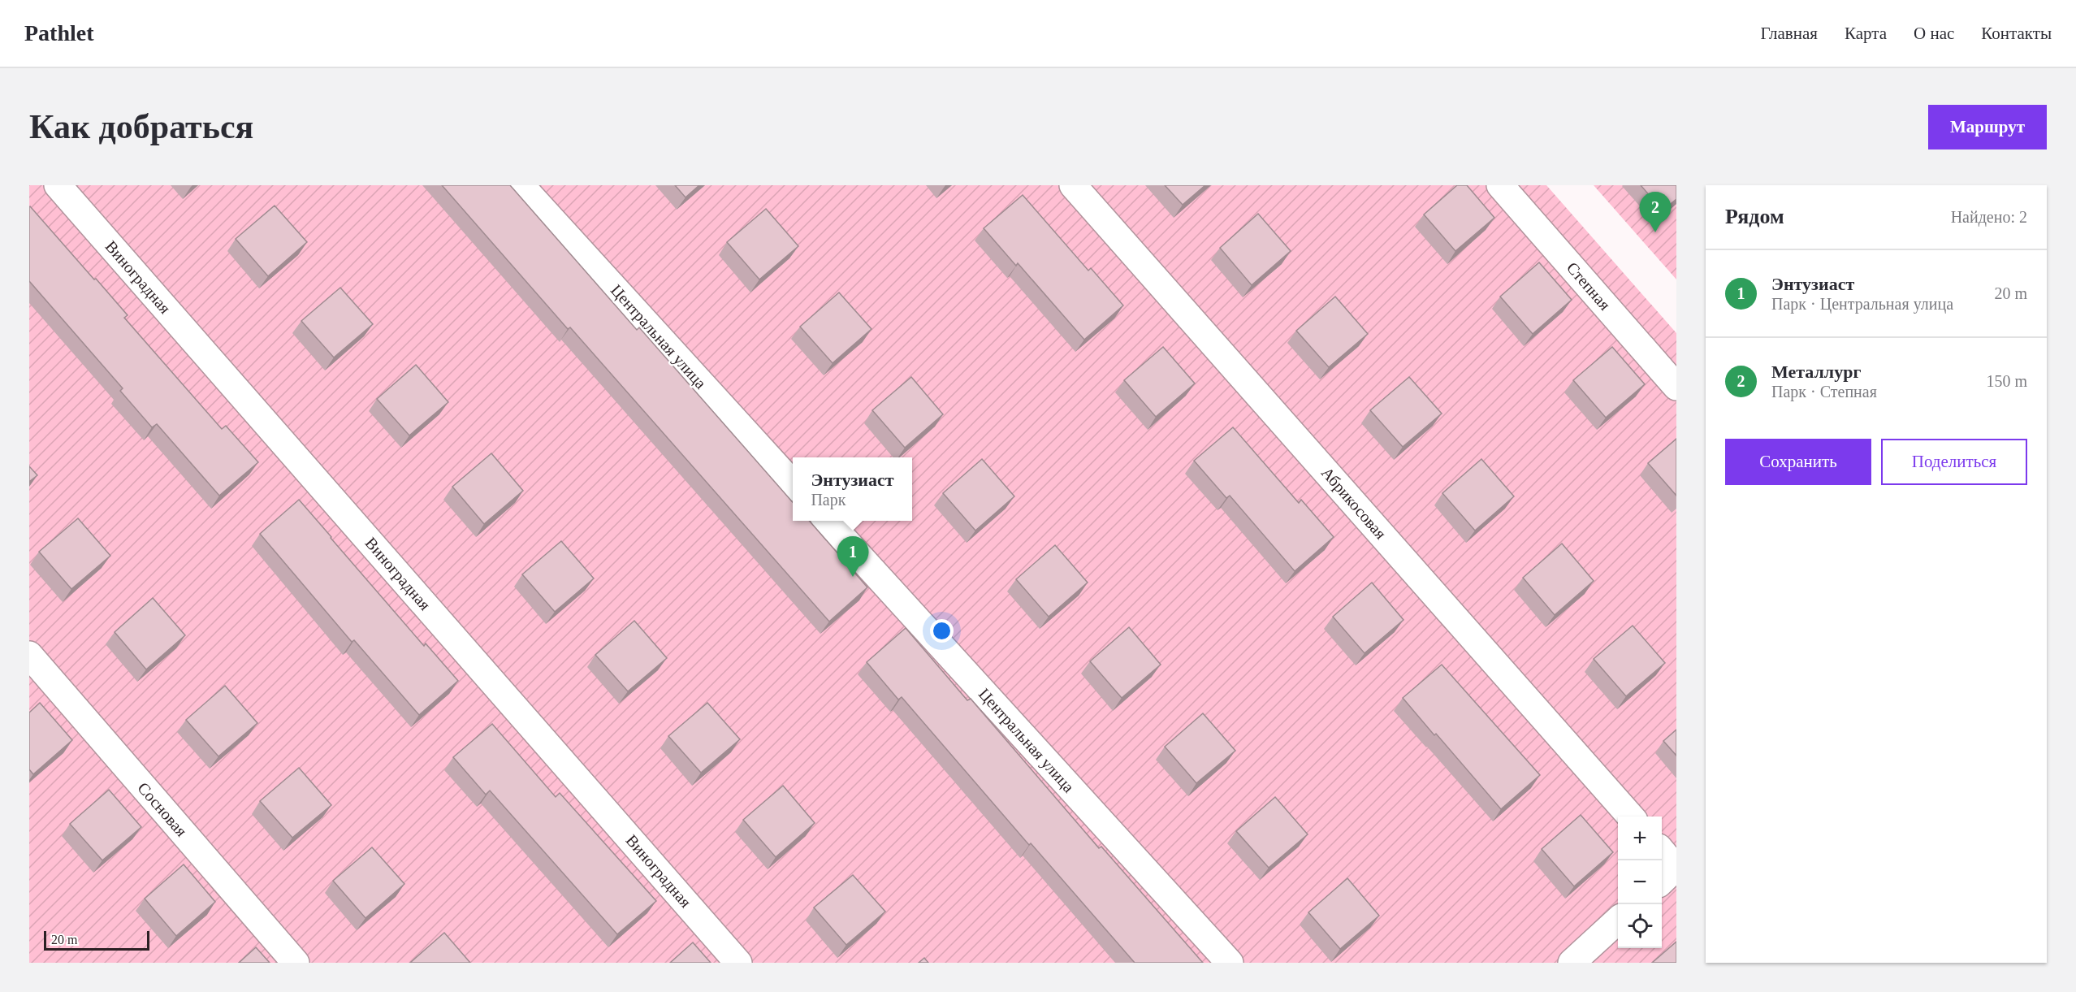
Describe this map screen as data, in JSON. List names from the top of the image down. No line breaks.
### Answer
{"streets":{"street":["Виноградная","Степная","Центральная улица","Абрикосовая","Сосновая"]},"scale_bar":"20 m","page":{"header":"Pathlet","nav":["Главная","Карта","О нас","Контакты"],"buttons":["Маршрут",["Сохранить","Поделиться"]],"title":"Как добраться","heading":["Рядом","Найдено: 2"],"pins":["2","1"],"list":[{"mark":"1","name":"Энтузиаст","note":"Парк · Центральная улица","value":"20 m"},{"mark":"2","name":"Металлург","note":"Парк · Степная","value":"150 m"}],"popup":["Энтузиаст","Парк"],"map_buttons":["+","−"],"scale":"20 m"}}
